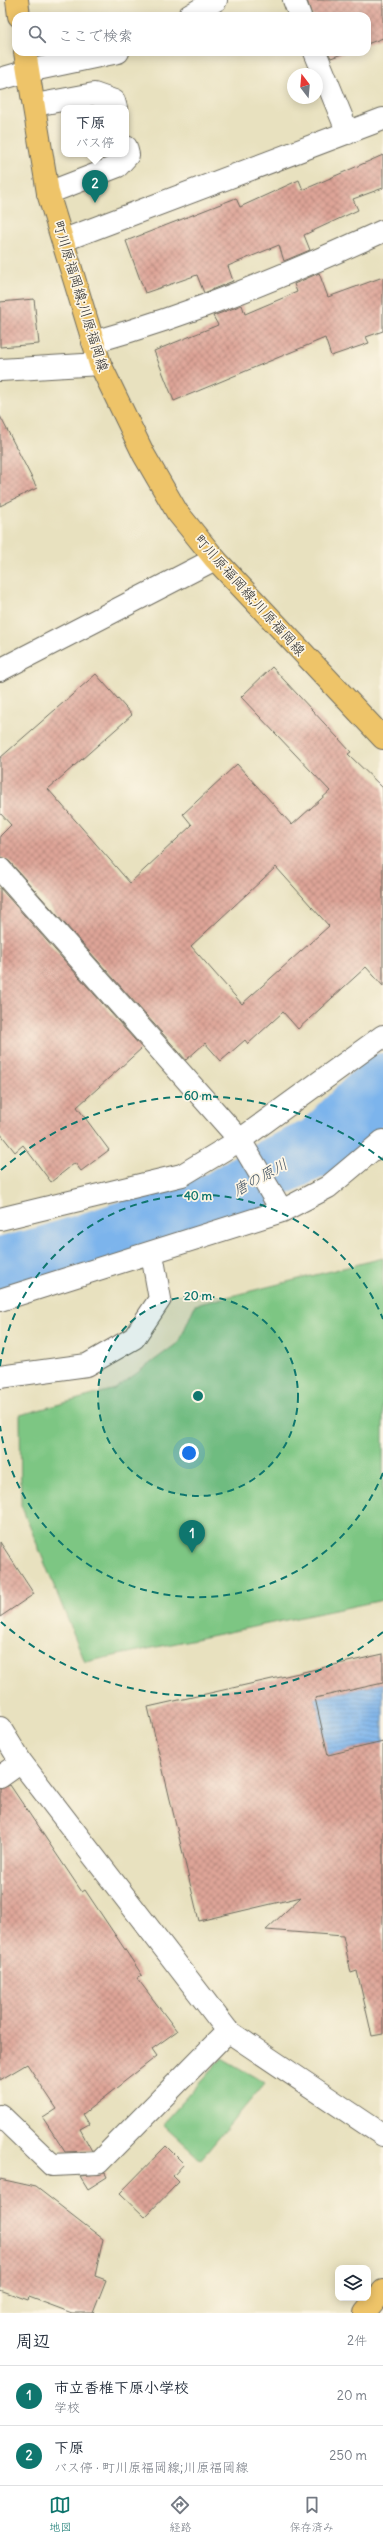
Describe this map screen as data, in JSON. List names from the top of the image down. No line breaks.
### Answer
{"streets":{"main road":["町川原福岡線;川原福岡線"]},"water":["唐の原川"],"north":"top","page":{"search":"ここで検索","popup":["下原","バス停"],"pins":["2","1"],"heading":["周辺","2件"],"list":[{"mark":"1","name":"市立香椎下原小学校","note":"学校","value":"20 m"},{"mark":"2","name":"下原","note":"バス停 · 町川原福岡線;川原福岡線","value":"250 m"}],"nav":["地図","経路","保存済み"]},"rings":["60 m","40 m","20 m"]}
